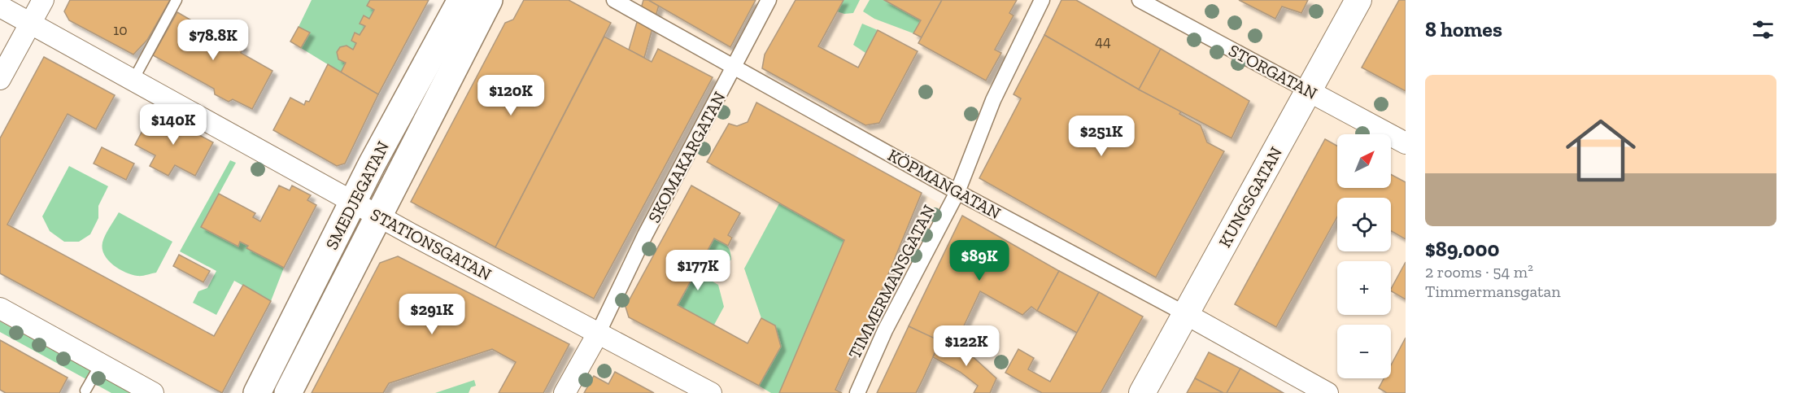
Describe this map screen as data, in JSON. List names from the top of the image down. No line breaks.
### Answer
{"streets":{"main road":["SMEDJEGATAN"],"street":["STORGATAN","SKOMAKARGATAN","KÖPMANGATAN","KUNGSGATAN","STATIONSGATAN","TIMMERMANSGATAN"]},"crossings":[["STORGATAN","KUNGSGATAN"],["SKOMAKARGATAN","KÖPMANGATAN"],["SKOMAKARGATAN","STATIONSGATAN"],["KÖPMANGATAN","KUNGSGATAN"],["KÖPMANGATAN","TIMMERMANSGATAN"],["SMEDJEGATAN","STATIONSGATAN"]],"house_numbers":["10","44"],"north":"top right","page":{"heading":"8 homes","price":["$78.8K","$120K","$140K","$251K","$89K","$177K","$291K","$122K"],"list":[{"name":"$89,000","note":"2 rooms · 54 m² · Timmermansgatan"}],"map_buttons":["+","−"]}}
